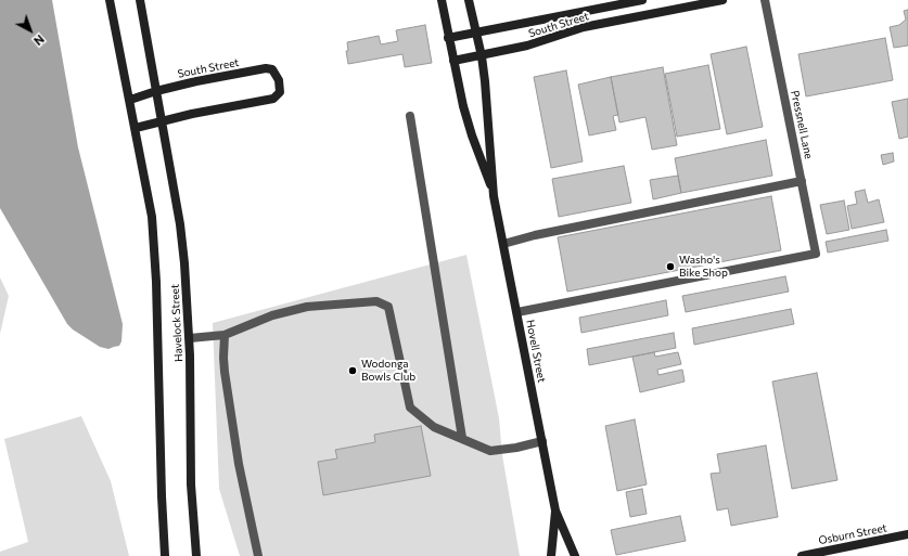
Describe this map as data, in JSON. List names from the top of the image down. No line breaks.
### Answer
{"streets":{"street":["South Street","Havelock Street","Hovell Street","Osburn Street"],"lane":["Pressnell Lane"]},"crossings":[["South Street","Havelock Street"],["South Street","Hovell Street"],["Pressnell Lane","Hovell Street"]],"places":["Washo's Bike Shop","Wodonga Bowls Club"],"north":"bottom right"}
